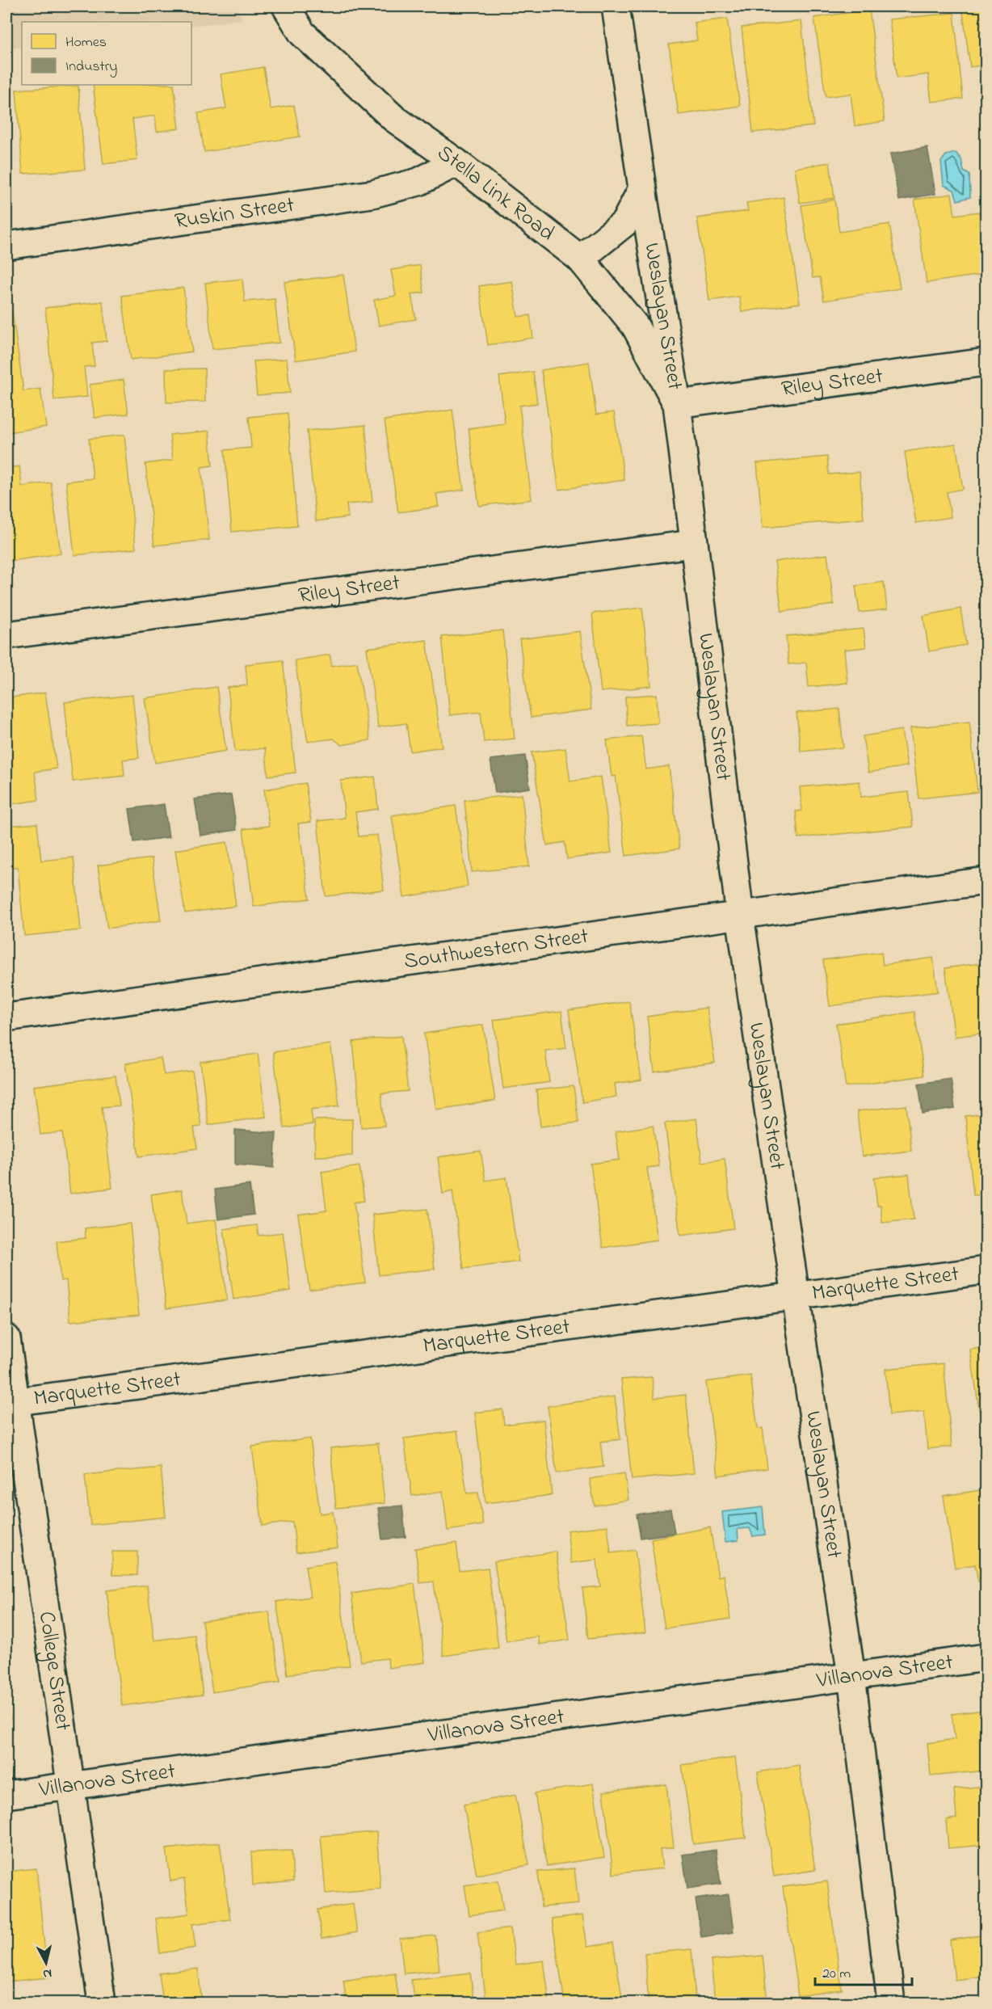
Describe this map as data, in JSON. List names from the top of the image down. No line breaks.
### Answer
{"streets":{"street":["Stella Link Road","Ruskin Street","Weslayan Street","Riley Street","Southwestern Street","Marquette Street","College Street","Villanova Street"]},"crossings":[["Stella Link Road","Ruskin Street"],["Stella Link Road","Weslayan Street"],["Stella Link Road","Riley Street"],["Weslayan Street","Riley Street"],["Weslayan Street","Southwestern Street"],["Weslayan Street","Marquette Street"],["Weslayan Street","Villanova Street"],["Marquette Street","College Street"],["College Street","Villanova Street"]],"legend":["Homes","Industry"],"scale_bar":"20 m","north":"bottom"}
